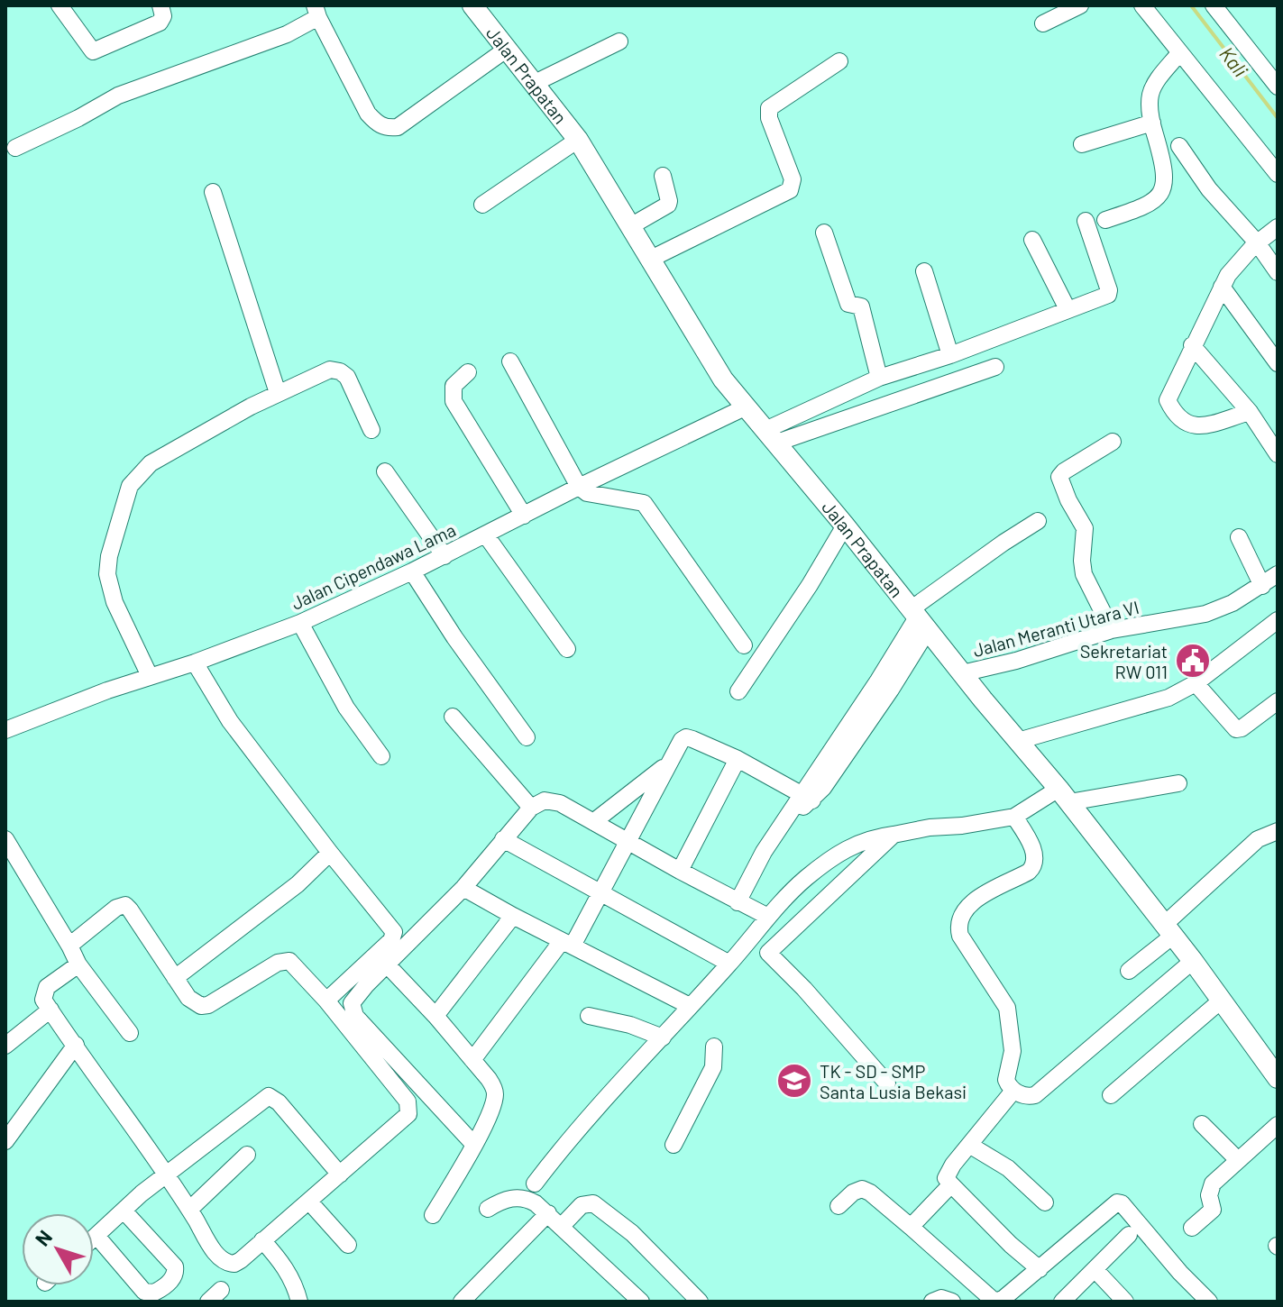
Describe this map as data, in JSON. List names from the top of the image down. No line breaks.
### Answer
{"streets":{"main road":["Jalan Prapatan"],"street":["Jalan Cipendawa Lama","Jalan Meranti Utara VI"]},"crossings":[["Jalan Prapatan","Jalan Cipendawa Lama"],["Jalan Prapatan","Jalan Meranti Utara VI"]],"water":["Kali"],"places":{"public building":["Sekretariat RW 011"],"school or university":["TK - SD - SMP Santa Lusia Bekasi"]},"north":"top left"}
